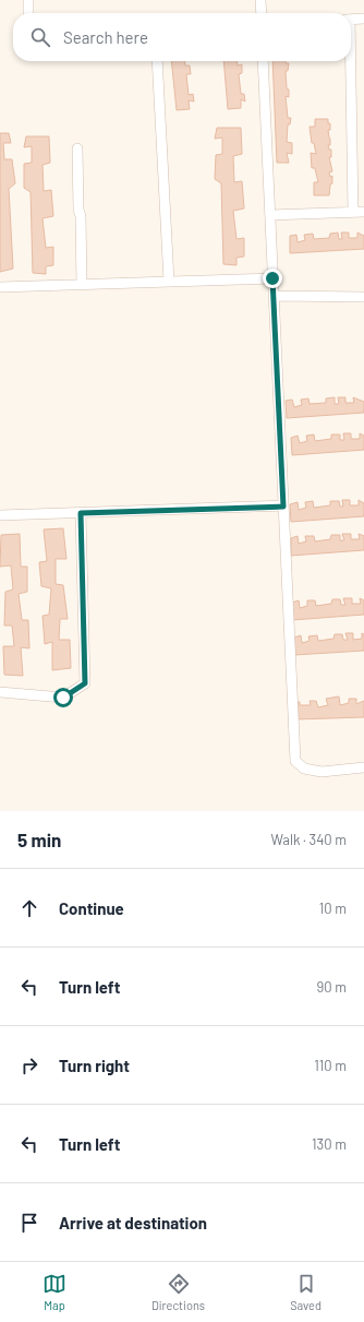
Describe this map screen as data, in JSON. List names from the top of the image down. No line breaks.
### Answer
{"page":{"search":"Search here","heading":["5 min","Walk · 340 m"],"list":[["Continue","10 m"],["Turn left","90 m"],["Turn right","110 m"],["Turn left","130 m"],"Arrive at destination"],"nav":["Map","Directions","Saved"]}}
